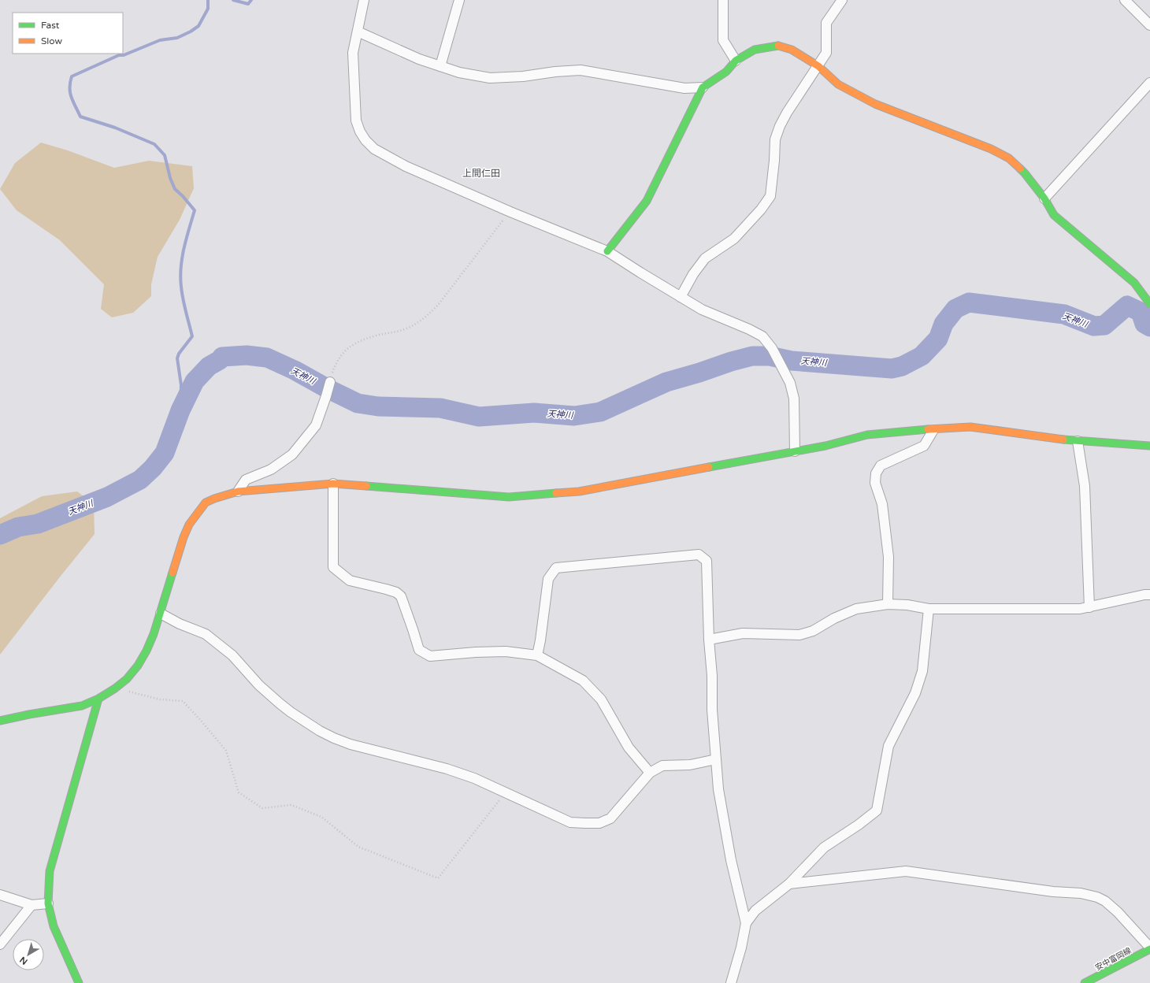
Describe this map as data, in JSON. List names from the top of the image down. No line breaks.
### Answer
{"streets":{"street":["安中富岡線"]},"districts":["上間仁田"],"water":["天神川"],"legend":["Fast","Slow"],"north":"bottom left"}
